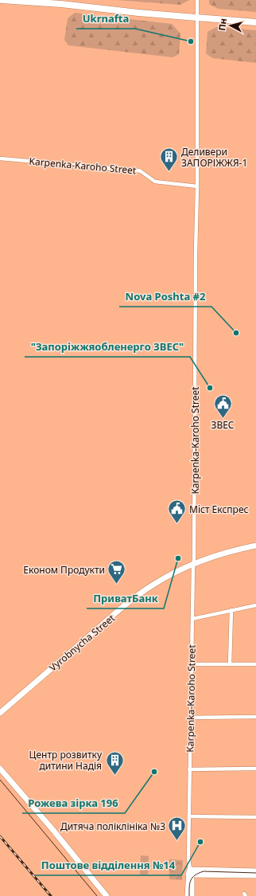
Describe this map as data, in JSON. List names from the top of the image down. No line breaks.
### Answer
{"streets":{"street":["Karpenka-Karoho Street","Vyrobnycha Street"]},"crossings":[["Karpenka-Karoho Street","Vyrobnycha Street"]],"places":{"other":["Ukrnafta","Nova Poshta #2","\"Запоріжжяобленерго ЗВЕС\"","ПриватБанк","Рожева зірка 196","Поштове відділення №14"],"building":["Деливери ЗАПОРІЖЖЯ-1","Центр розвитку дитини Надія"],"public building":["ЗВЕС","Мiст Експрес"],"supermarket":["Економ Продукти"],"hospital":["Дитяча поліклініка №3"]},"north":"left"}
